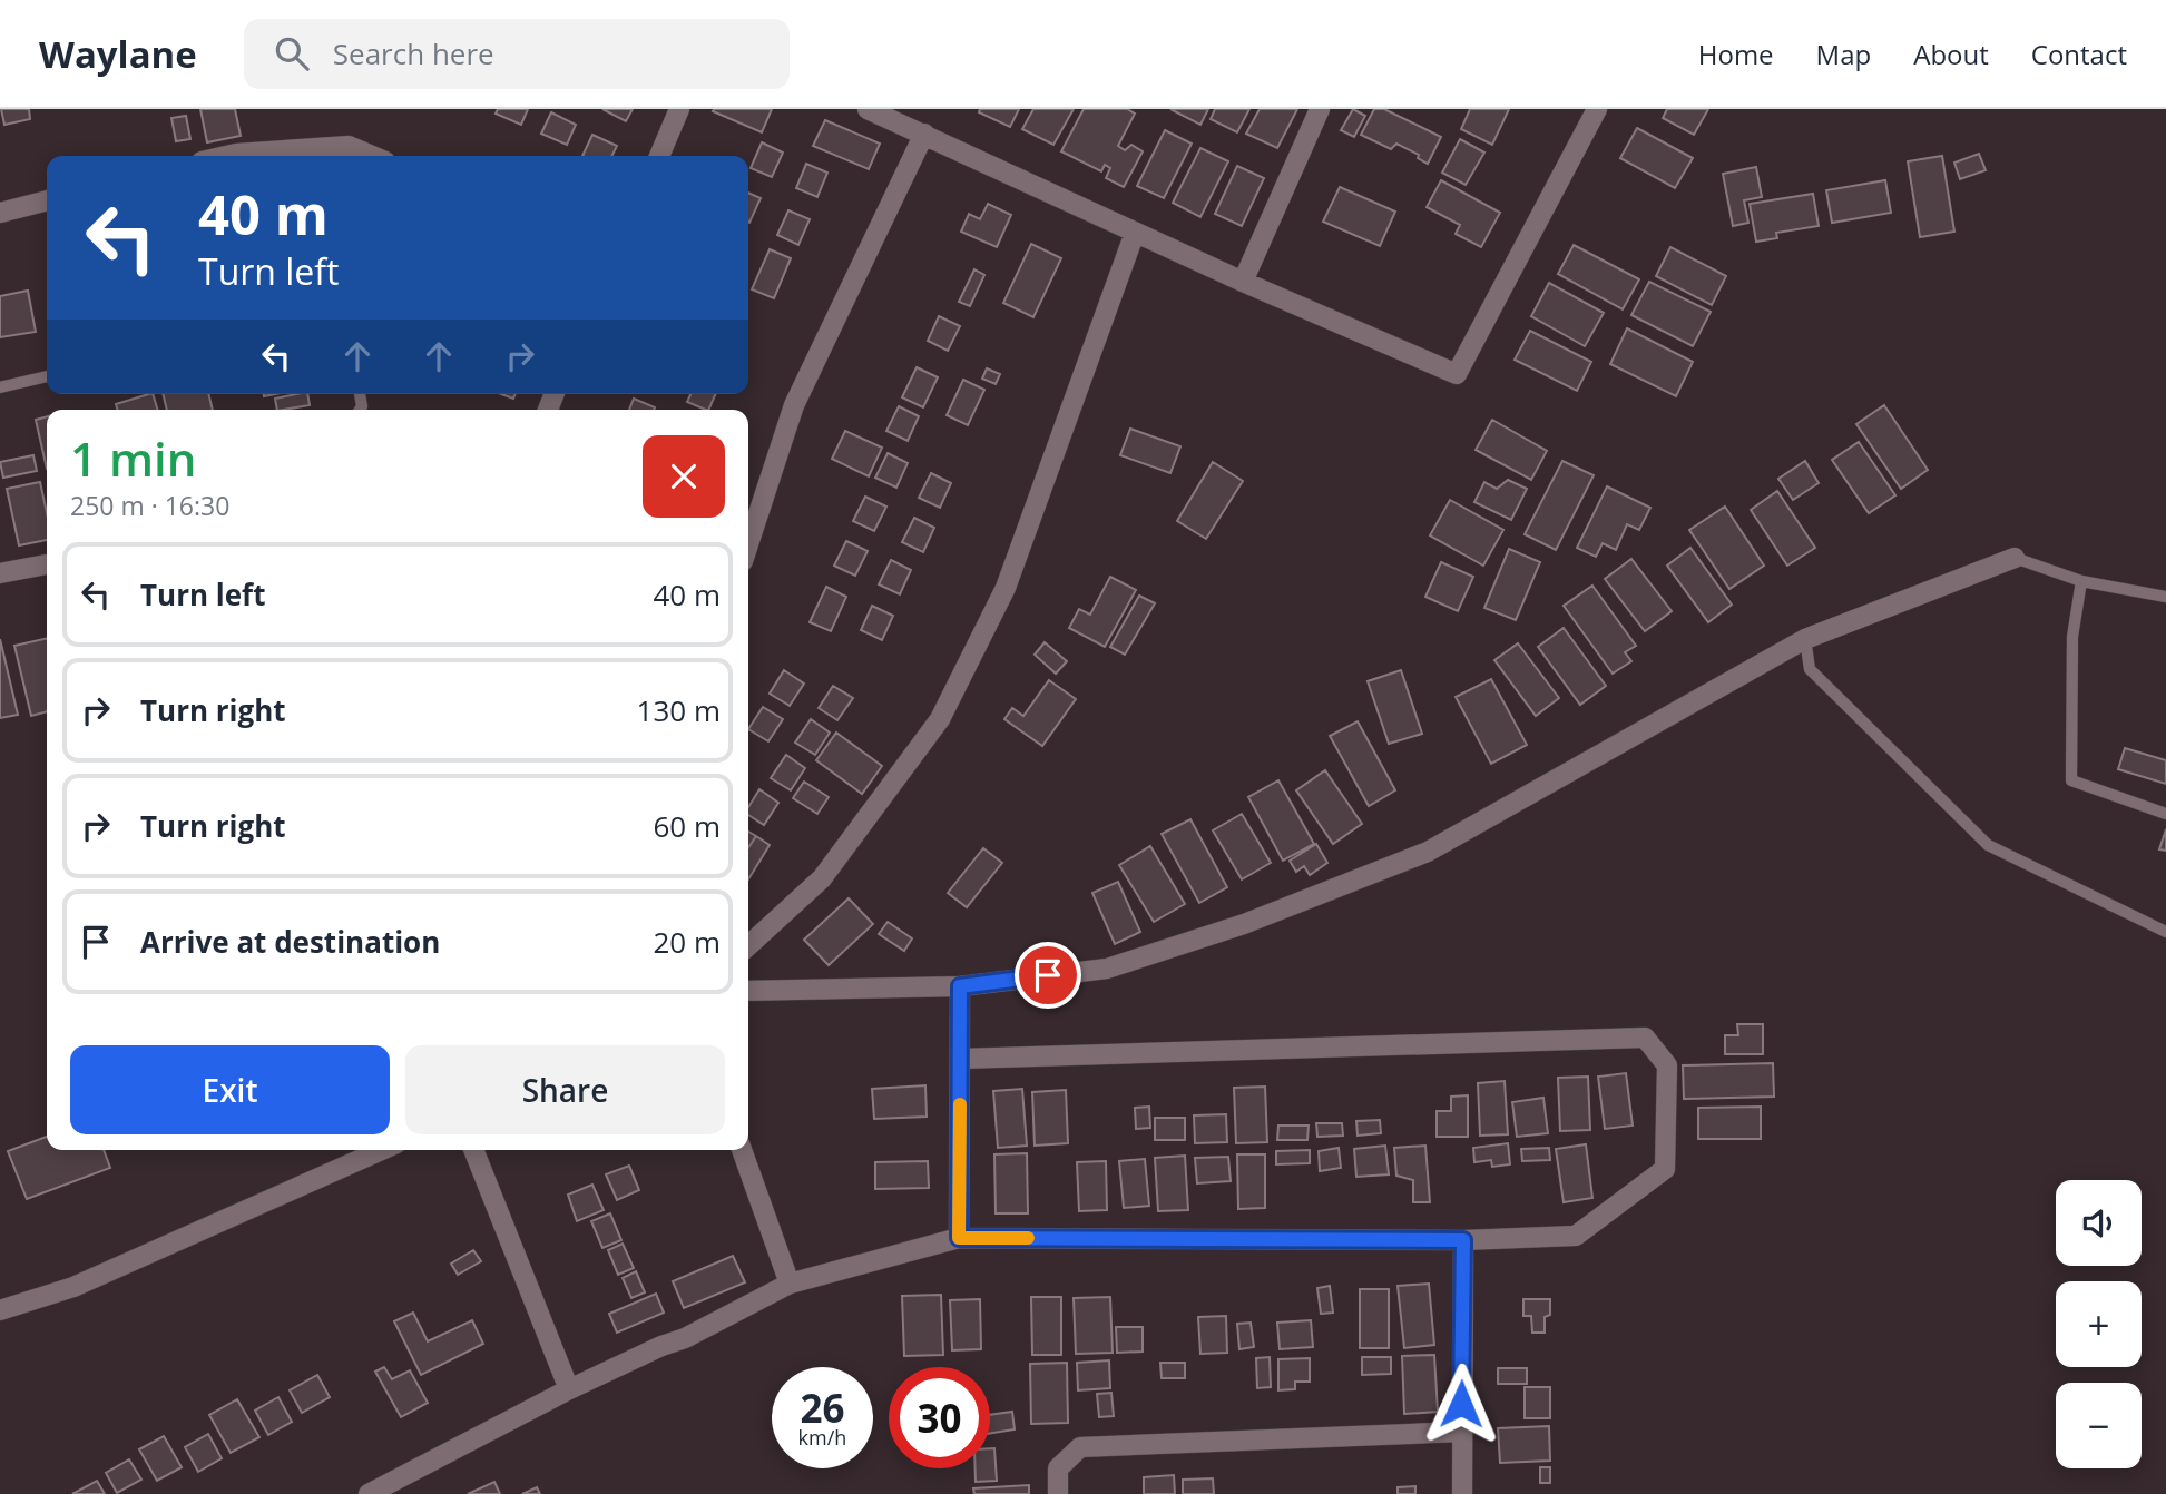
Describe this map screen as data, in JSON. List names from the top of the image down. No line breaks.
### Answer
{"page":{"header":"Waylane","search":"Search here","nav":["Home","Map","About","Contact"],"turn":["40 m","Turn left"],"heading":["1 min","250 m · 16:30"],"list":[{"name":"Turn left","value":"40 m"},{"name":"Turn right","value":"130 m"},{"name":"Turn right","value":"60 m"},{"name":"Arrive at destination","value":"20 m"}],"buttons":["Exit","Share"],"map_buttons":["+","−"],"speed":"26 km/h","limit":"30"}}
